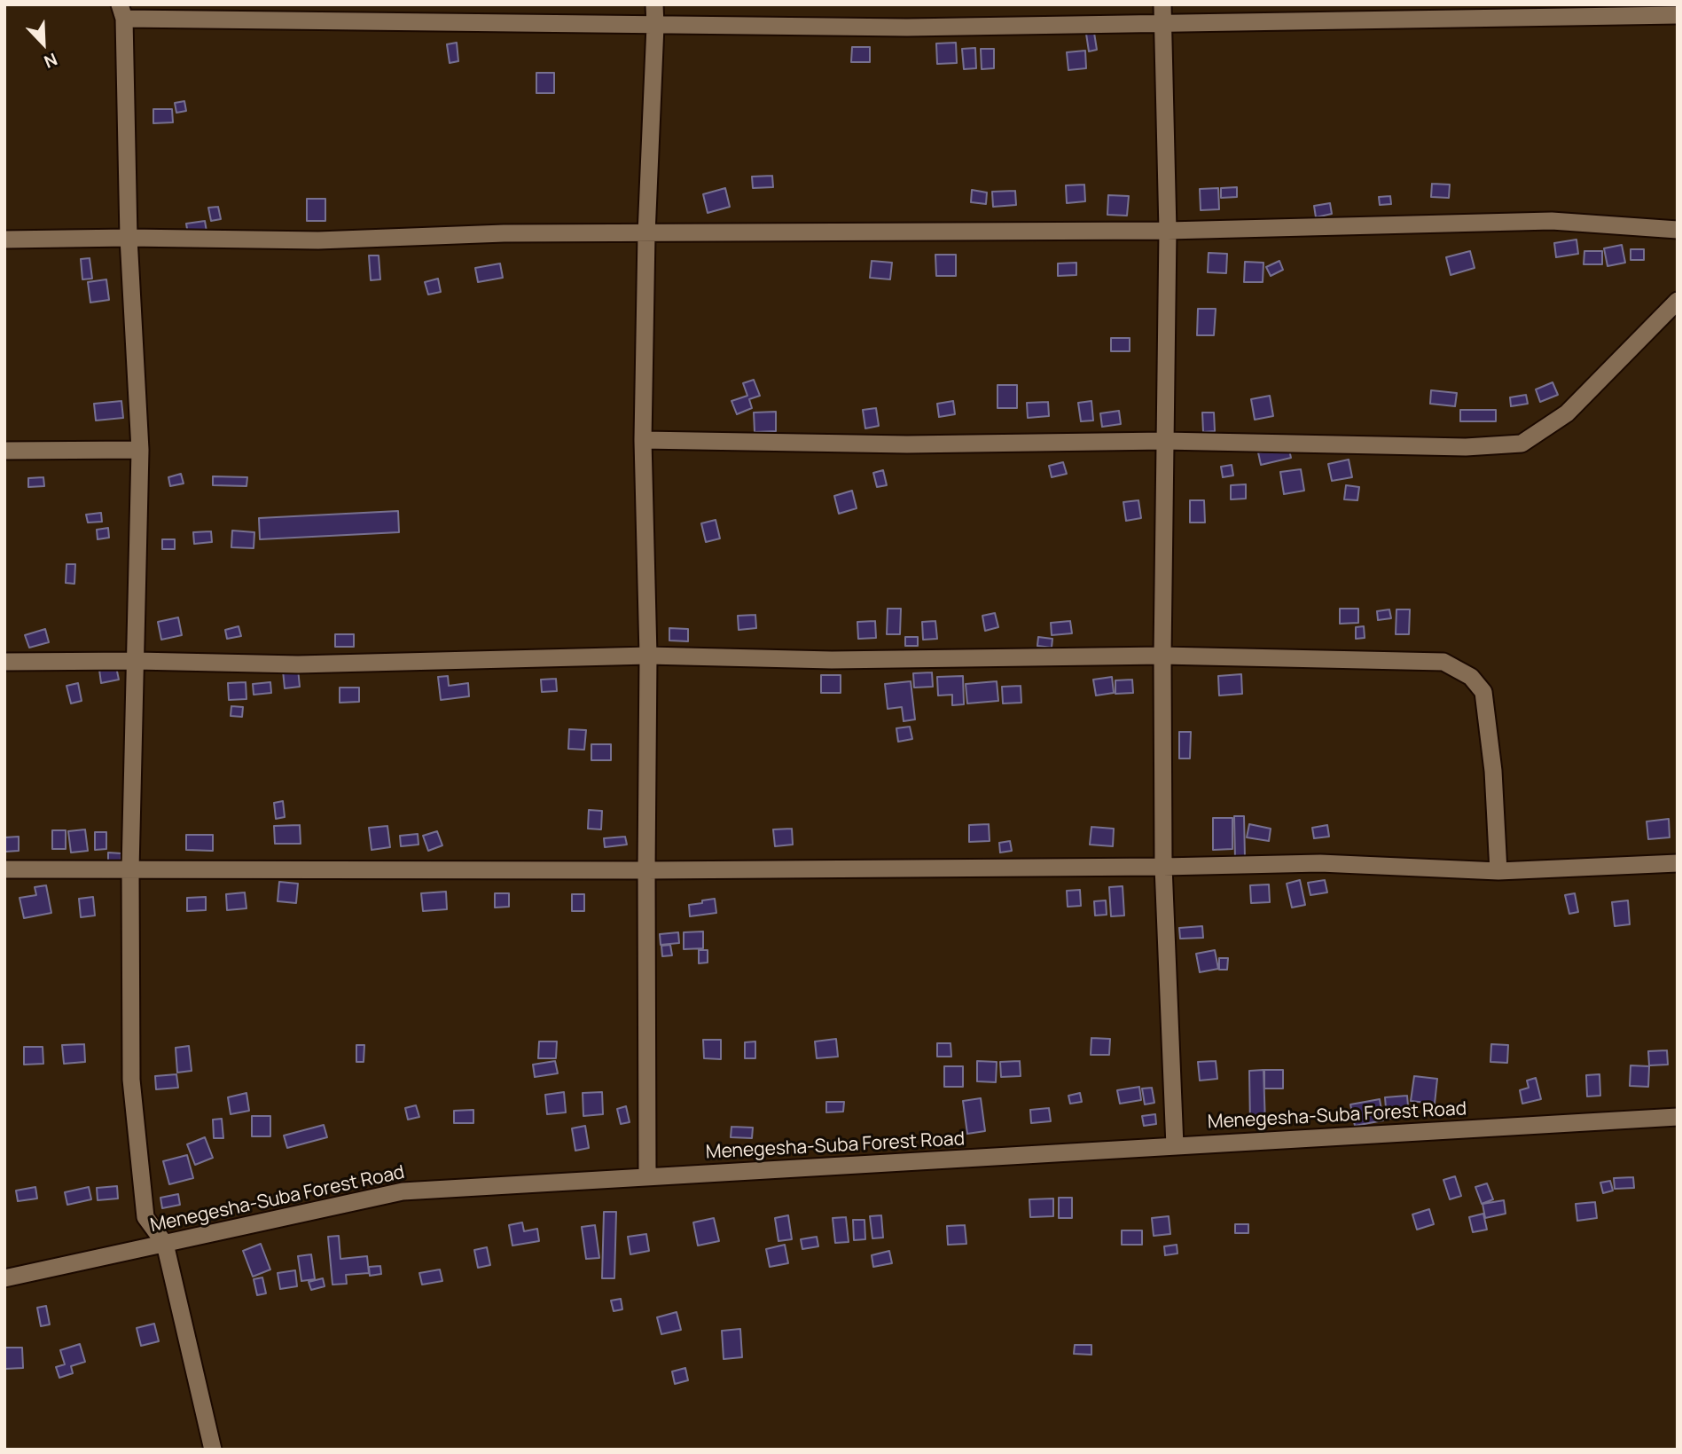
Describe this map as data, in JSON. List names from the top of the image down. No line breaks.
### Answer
{"streets":{"street":["Menegesha-Suba Forest Road"]},"north":"bottom right"}
